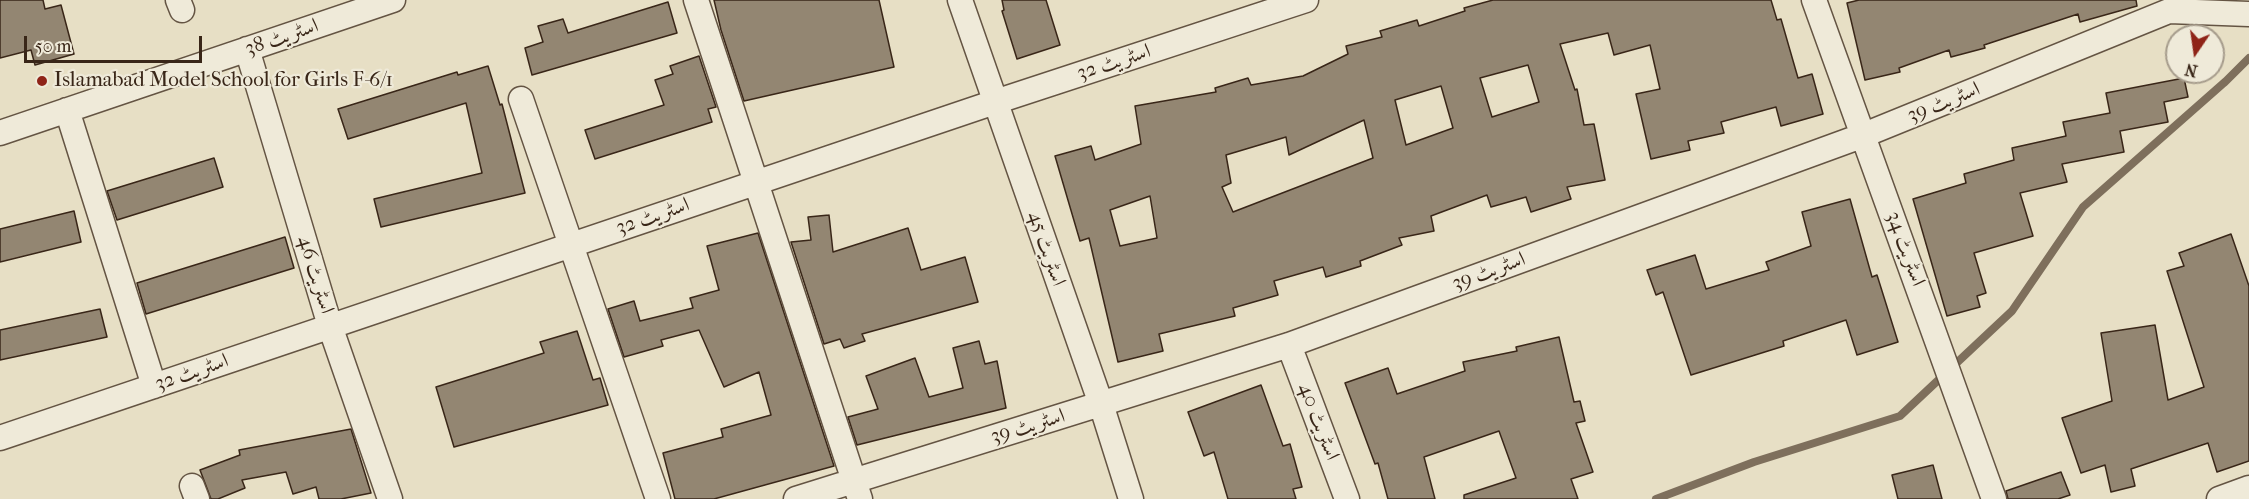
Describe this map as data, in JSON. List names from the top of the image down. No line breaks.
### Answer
{"streets":{"street":["اسٹریٹ 38","اسٹریٹ 32","اسٹریٹ 39","اسٹریٹ 45","اسٹریٹ 34","اسٹریٹ 46","اسٹریٹ 40"]},"crossings":[["اسٹریٹ 38","اسٹریٹ 46"],["اسٹریٹ 32","اسٹریٹ 45"],["اسٹریٹ 32","اسٹریٹ 46"],["اسٹریٹ 39","اسٹریٹ 45"],["اسٹریٹ 39","اسٹریٹ 34"],["اسٹریٹ 39","اسٹریٹ 40"]],"places":["Islamabad Model School for Girls F-6/1"],"scale_bar":"50 m","north":"bottom"}
